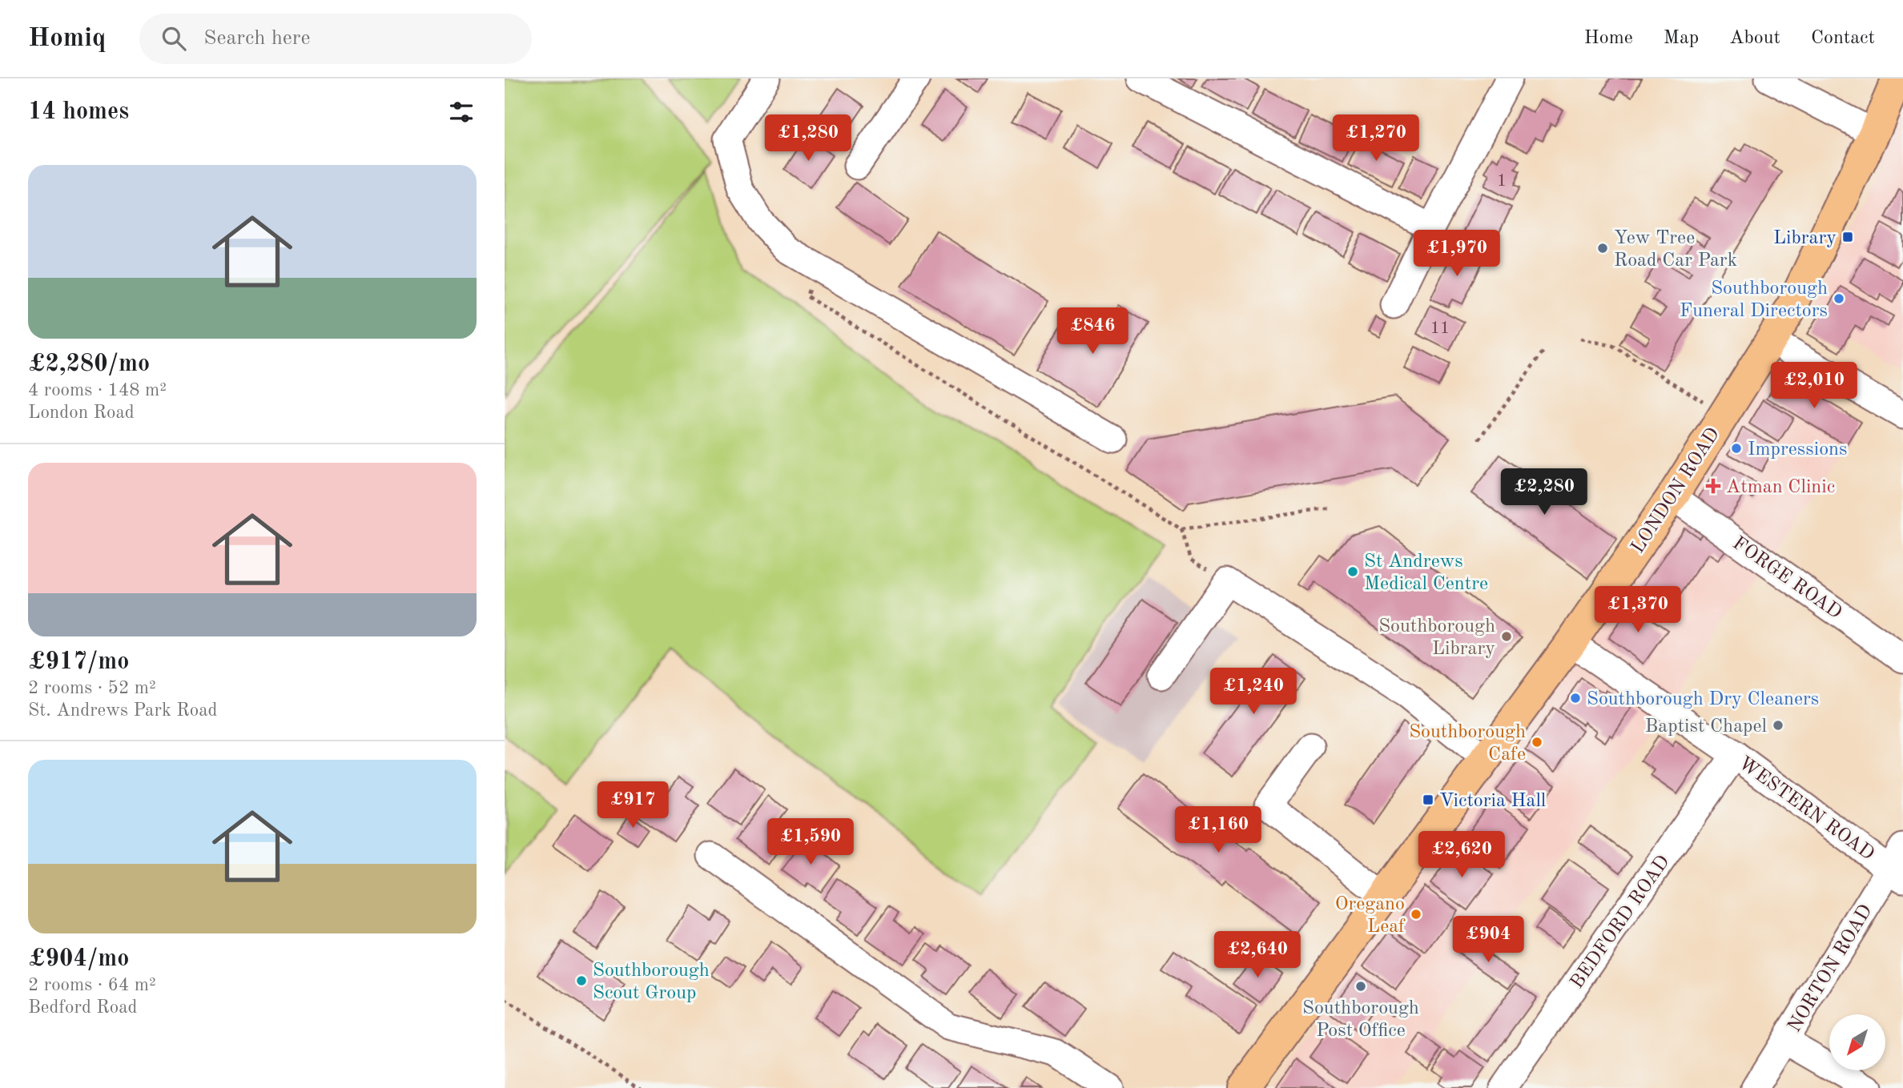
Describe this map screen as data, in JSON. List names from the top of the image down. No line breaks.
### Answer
{"streets":{"highway":["LONDON ROAD"],"street":["FORGE ROAD","WESTERN ROAD","BEDFORD ROAD","NORTON ROAD"]},"crossings":[["LONDON ROAD","FORGE ROAD"],["LONDON ROAD","WESTERN ROAD"],["WESTERN ROAD","BEDFORD ROAD"],["WESTERN ROAD","NORTON ROAD"]],"places":{"transit":["Library","Victoria Hall"],"other":["Yew Tree Road Car Park","Southborough Funeral Directors","Impressions","St Andrews Medical Centre","Southborough Library","Southborough Dry Cleaners","Baptist Chapel","Southborough Cafe","Oregano Leaf","Southborough Scout Group","Southborough Post Office"],"health":["Atman Clinic"]},"house_numbers":["1","11"],"north":"bottom left","page":{"header":"Homiq","search":"Search here","nav":["Home","Map","About","Contact"],"heading":"14 homes","price":["£1,280","£1,270","£1,970","£846","£2,010","£2,280","£1,370","£1,240","£917","£1,160","£1,590","£2,620","£904","£2,640"],"list":[{"name":"£2,280/mo","note":"4 rooms · 148 m² · London Road"},{"name":"£917/mo","note":"2 rooms · 52 m² · St. Andrews Park Road"},{"name":"£904/mo","note":"2 rooms · 64 m² · Bedford Road"}]}}
